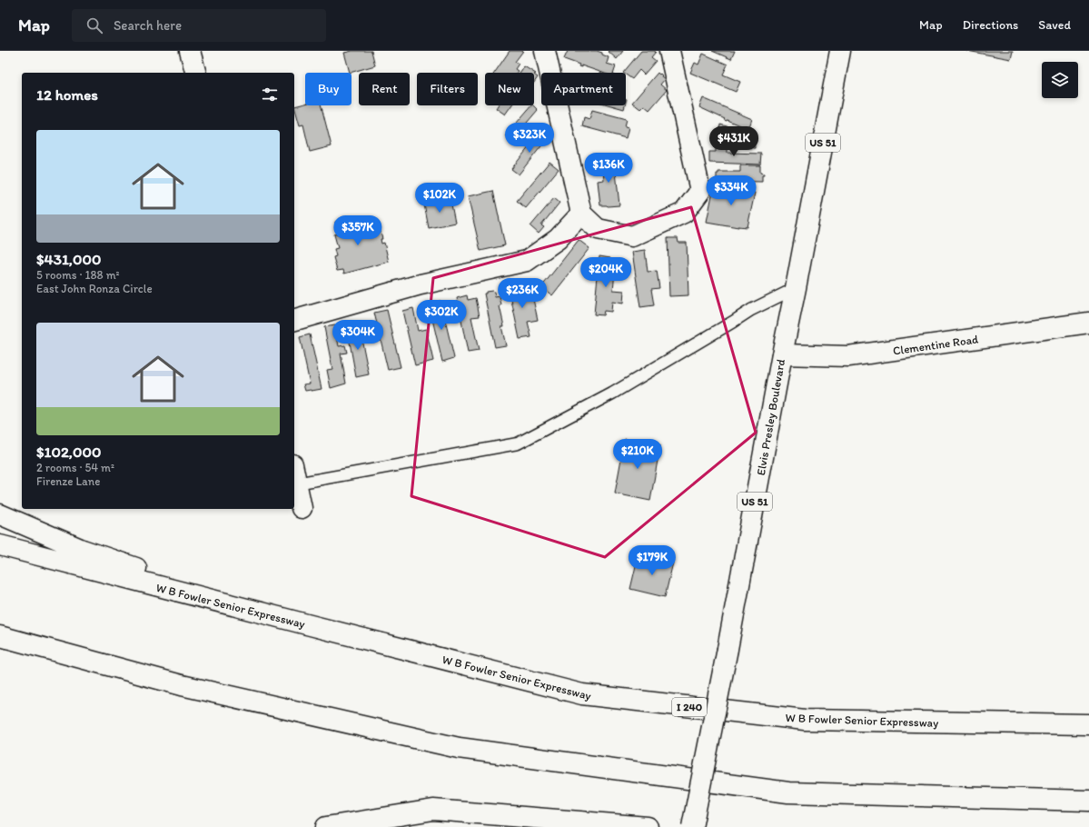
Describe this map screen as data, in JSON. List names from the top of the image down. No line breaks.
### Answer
{"streets":{"main road":["US 51","Clementine Road","Elvis Presley Boulevard","W B Fowler Senior Expressway","I 240"]},"crossings":[["Clementine Road","Elvis Presley Boulevard"]],"page":{"header":"Map","search":"Search here","nav":["Map","Directions","Saved"],"chip":["Buy","Rent","Filters","New","Apartment"],"heading":"12 homes","list":[{"name":"$431,000","note":"5 rooms · 188 m² · East John Ronza Circle"},{"name":"$102,000","note":"2 rooms · 54 m² · Firenze Lane"}],"price":["$323K","$431K","$136K","$334K","$102K","$357K","$204K","$236K","$302K","$304K","$210K","$179K"]}}
